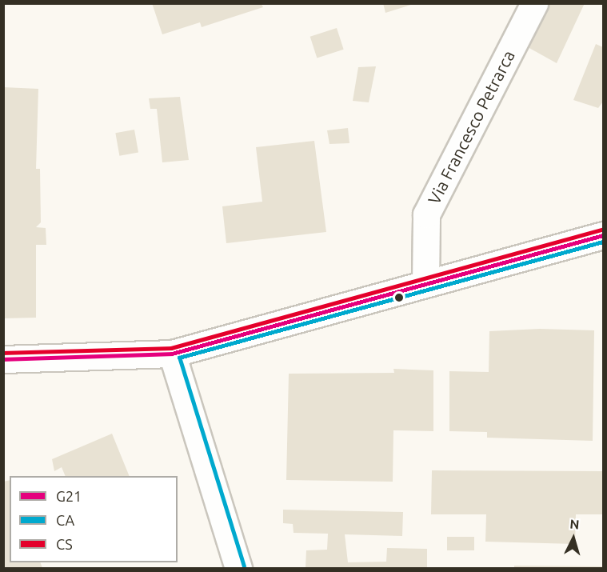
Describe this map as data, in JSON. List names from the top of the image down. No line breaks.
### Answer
{"streets":{"street":["Via Francesco Petrarca"]},"lines":["transit line CS","transit line G21","transit line CA"],"legend":["G21","CA","CS"],"north":"top"}
